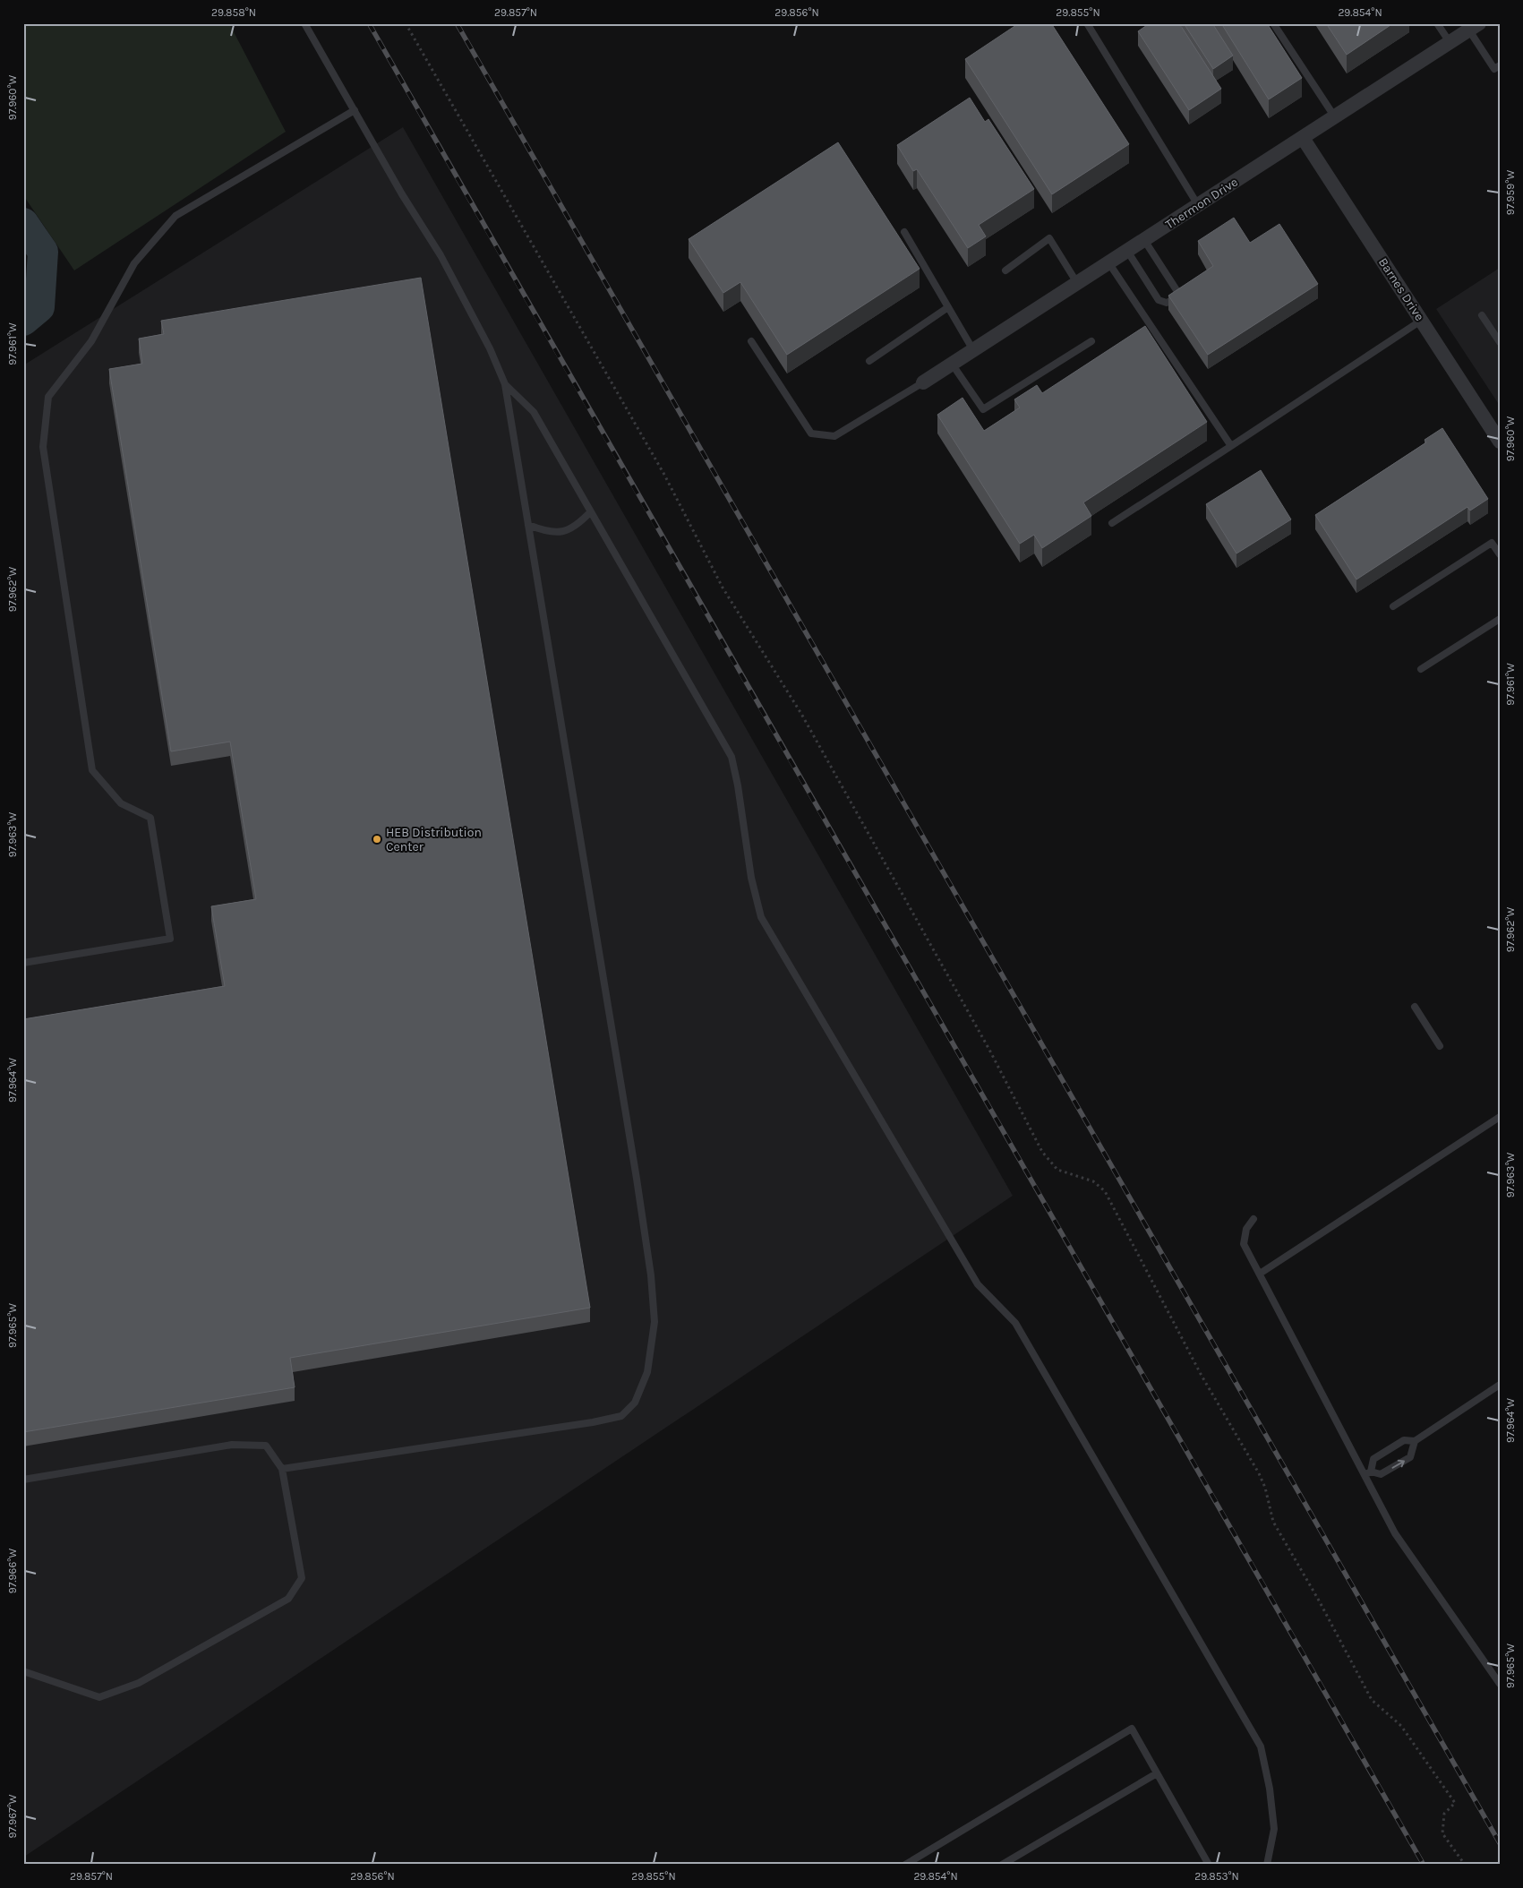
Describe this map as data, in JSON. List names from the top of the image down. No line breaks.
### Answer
{"streets":{"street":["Thermon Drive","Barnes Drive"]},"crossings":[["Thermon Drive","Barnes Drive"]],"places":["HEB Distribution Center"],"coordinates":["29.858°N","29.857°N","29.856°N","29.855°N","29.854°N","97.960°W","97.959°W","97.961°W","97.962°W","97.963°W","97.964°W","97.965°W","97.966°W","97.967°W","29.853°N"]}
